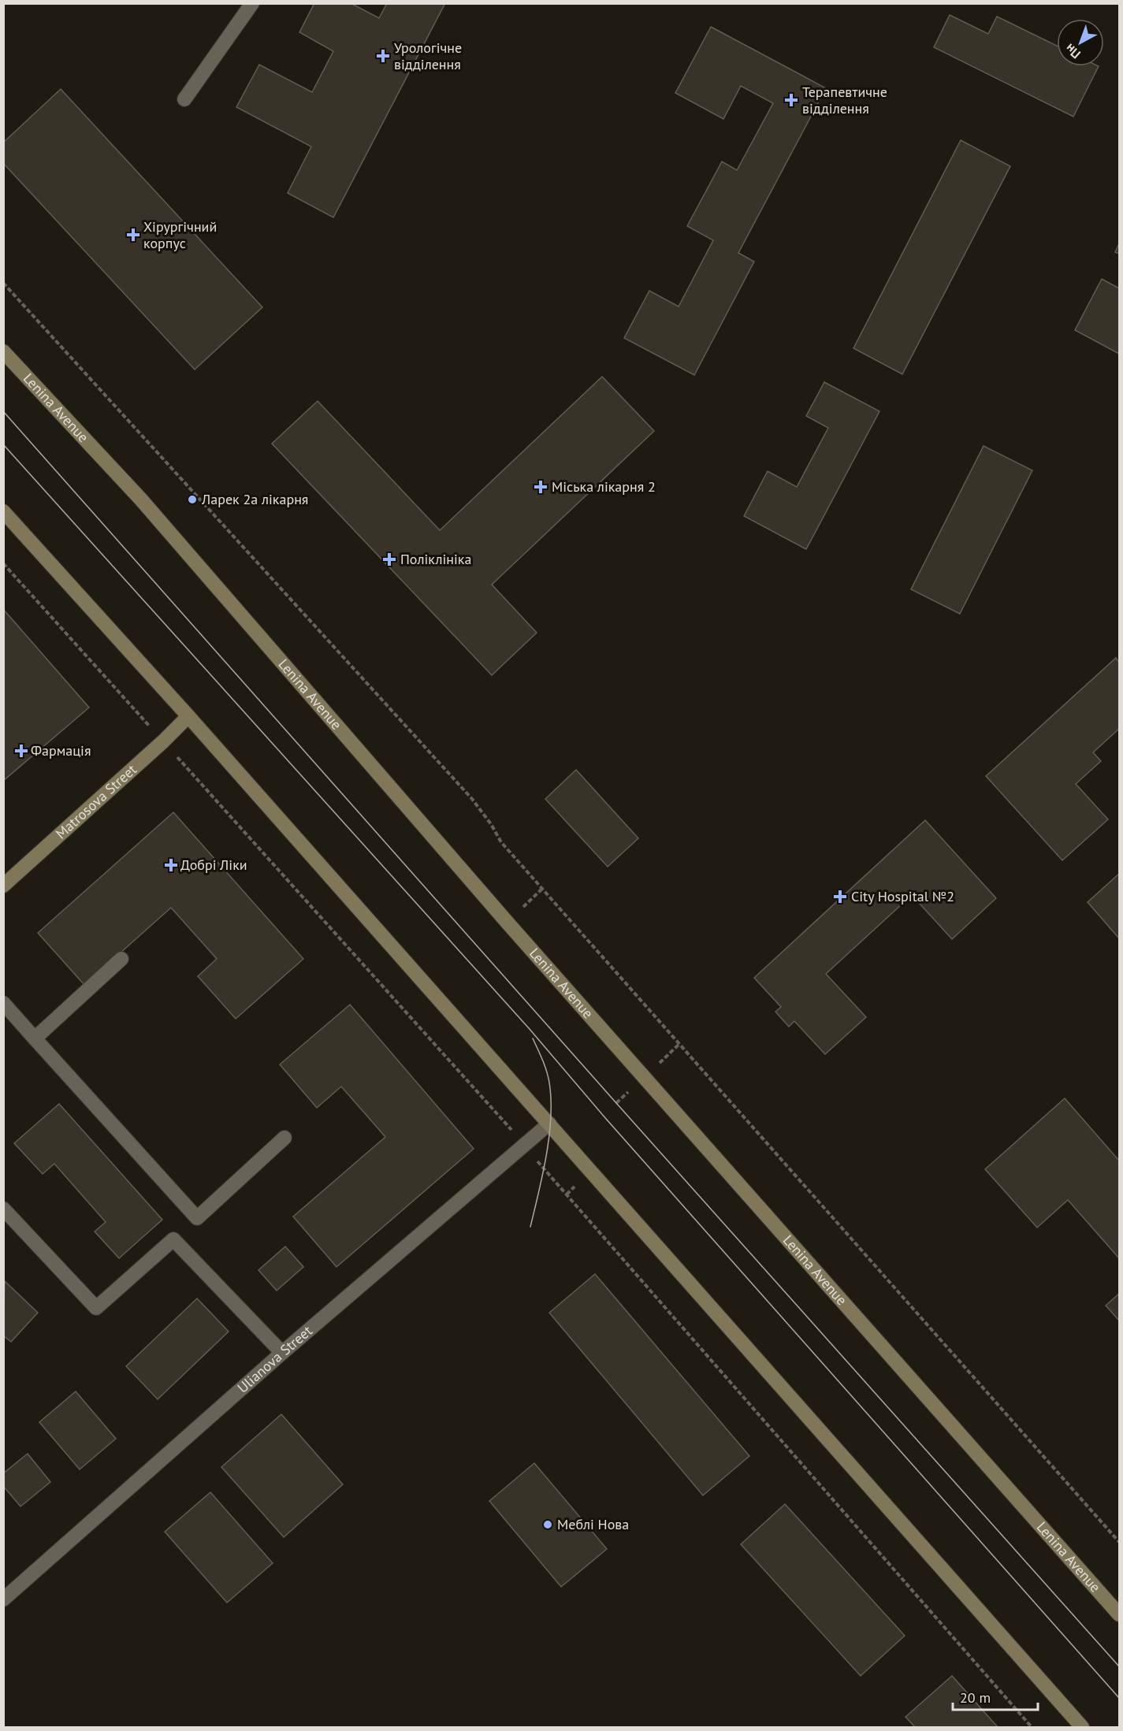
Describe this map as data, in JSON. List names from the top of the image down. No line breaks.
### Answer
{"streets":{"main road":["Lenina Avenue","Matrosova Street"],"street":["Ulianova Street"]},"places":{"health":["Урологічне відділення","Терапевтичне відділення","Хірургічний корпус","Міська лікарня 2","Поліклініка","Фармація","Добрі Ліки","City Hospital №2"],"other":["Ларек 2а лікарня","Меблі Нова"]},"scale_bar":"20 m","north":"bottom left"}
